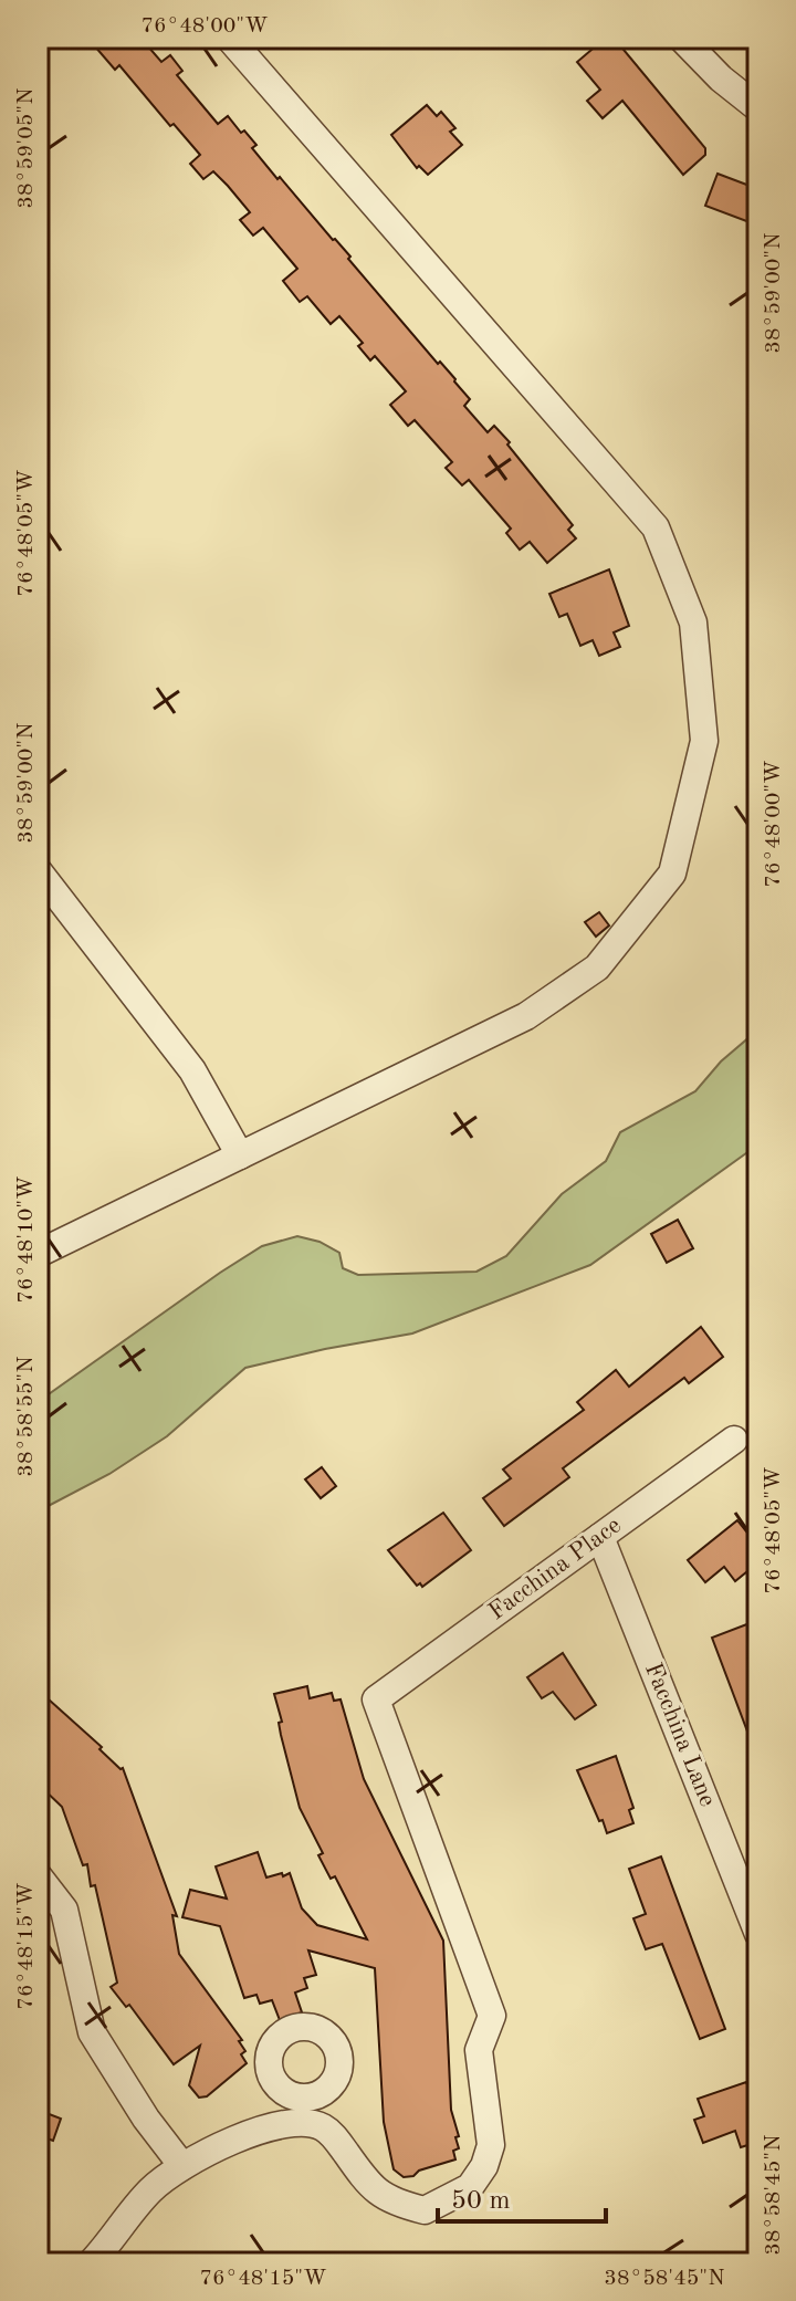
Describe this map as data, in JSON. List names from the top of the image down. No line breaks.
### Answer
{"streets":{"street":["Facchina Place","Facchina Lane"]},"crossings":[["Facchina Place","Facchina Lane"]],"scale_bar":"50 m","coordinates":["76°48'00\"W","38°59'05\"N","38°59'00\"N","76°48'05\"W","76°48'10\"W","38°58'55\"N","76°48'15\"W","38°58'45\"N"]}
